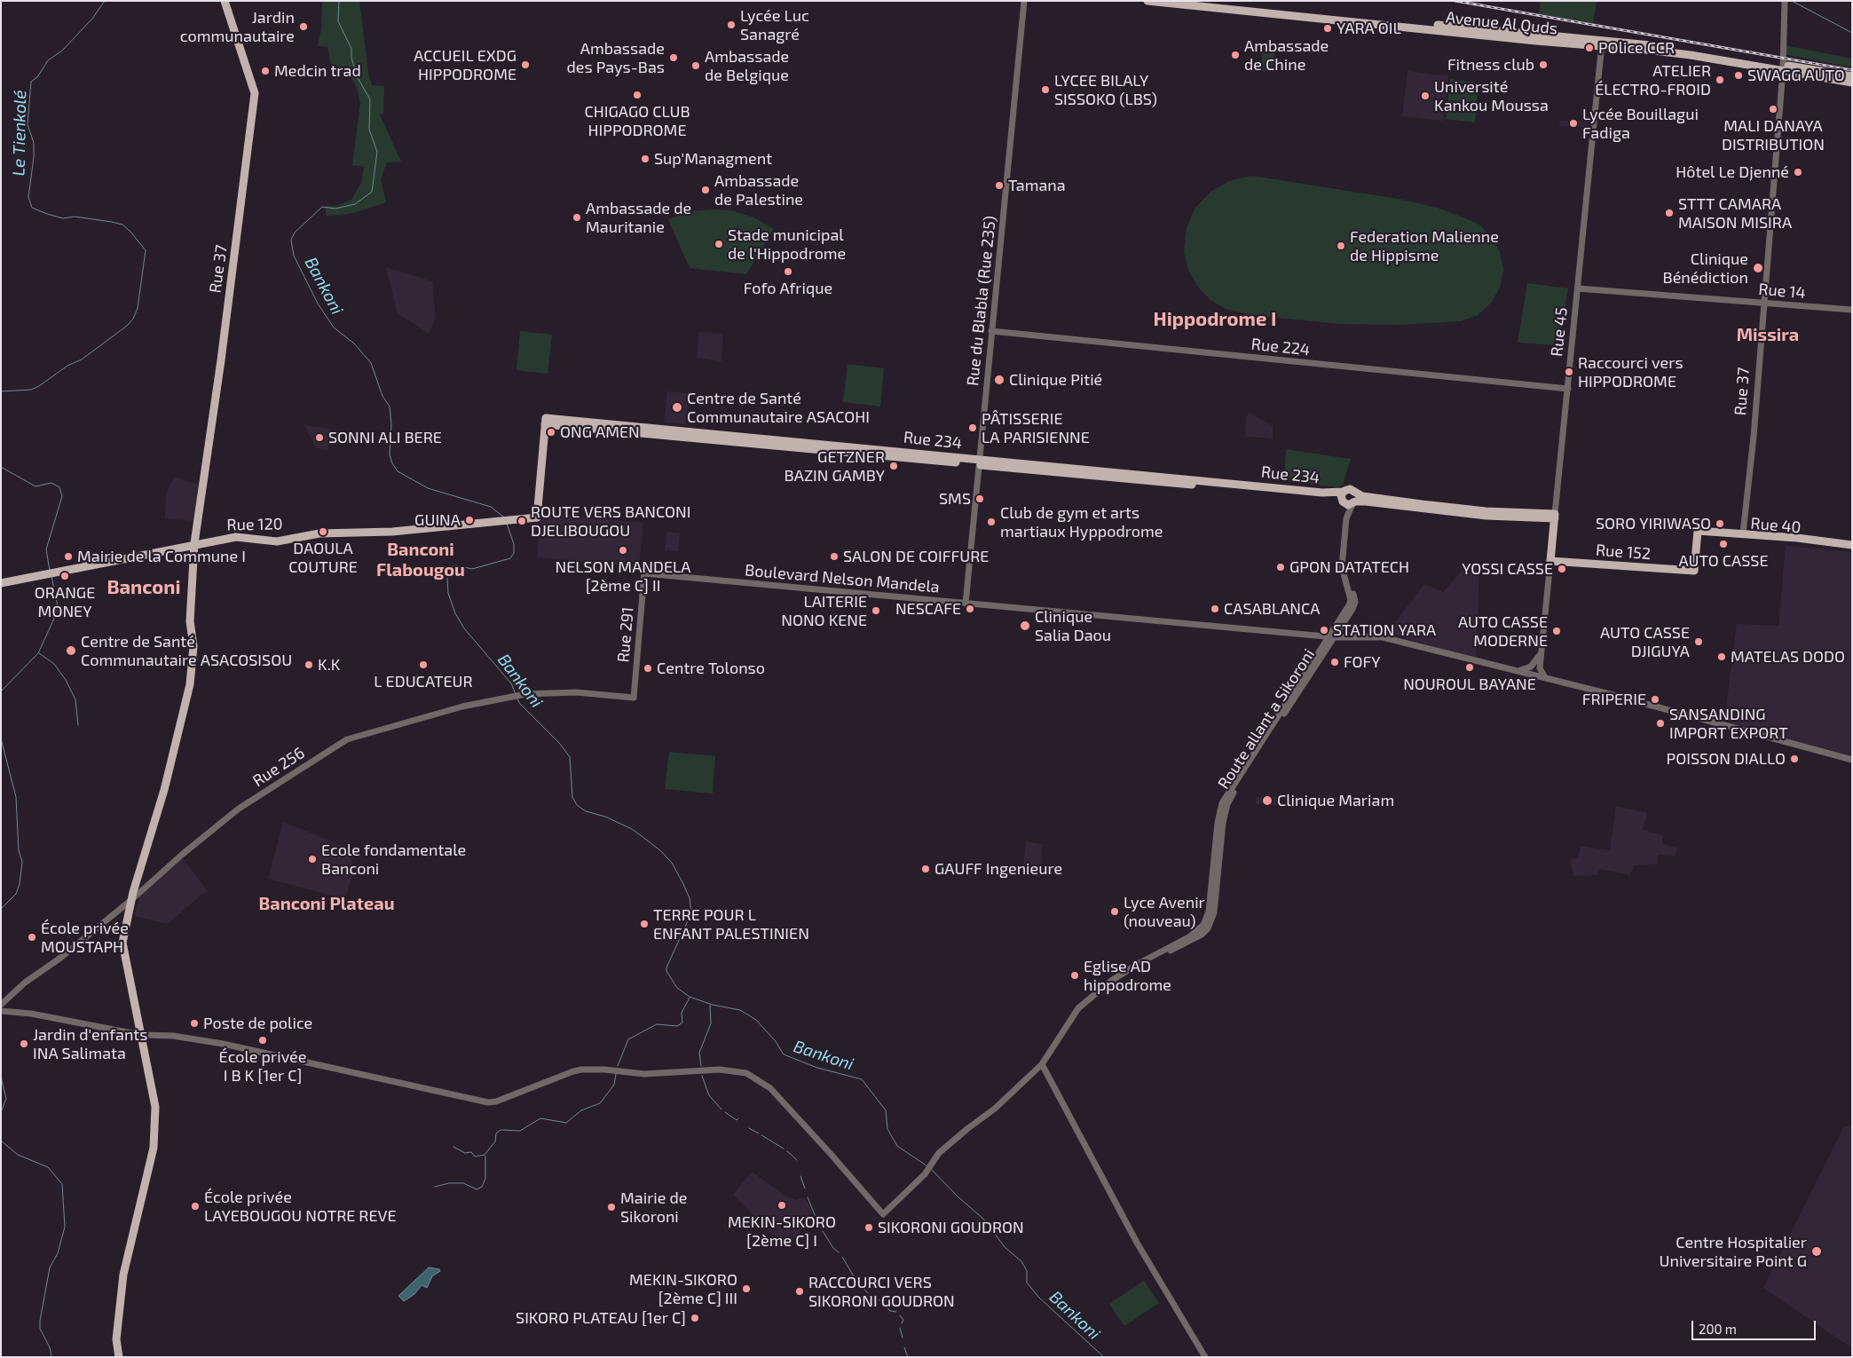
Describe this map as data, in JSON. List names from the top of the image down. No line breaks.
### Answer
{"streets":{"main road":["Avenue Al Quds","Rue 37","Rue 45","Rue 234","Rue 120","Rue 40","Rue 152"],"street":["Rue 14","Rue du Blabla (Rue 235)","Rue 224","Boulevard Nelson Mandela","Rue 291","Route allant a Sikoroni","Rue 256"]},"crossings":[["Avenue Al Quds","Rue 37"],["Avenue Al Quds","Rue 45"],["Rue 37","Rue 14"],["Rue 37","Rue 120"],["Rue 37","Rue 40"],["Rue 37","Rue 256"],["Rue 14","Rue 45"],["Rue du Blabla (Rue 235)","Rue 224"],["Rue du Blabla (Rue 235)","Rue 234"],["Rue du Blabla (Rue 235)","Boulevard Nelson Mandela"],["Rue 45","Rue 224"],["Rue 45","Rue 152"],["Rue 45","Boulevard Nelson Mandela"],["Rue 234","Rue 120"],["Rue 40","Rue 152"],["Boulevard Nelson Mandela","Rue 291"],["Boulevard Nelson Mandela","Route allant a Sikoroni"],["Rue 291","Rue 256"]],"districts":["Hippodrome I","Missira","Banconi Flabougou","Banconi","Banconi Plateau"],"water":["Le Tienkolé","Bankoni"],"places":["Lycée Luc Sanagré","Jardin communautaire","YARA OIL","POlice CCR","Ambassade de Chine","Ambassade des Pays-Bas","ACCUEIL EXDG HIPPODROME","Fitness club","Ambassade de Belgique","Medcin trad","SWAGG AUTO","ATELIER ÉLECTRO-FROID","LYCEE BILALY SISSOKO (LBS)","CHIGAGO CLUB HIPPODROME","Université Kankou Moussa","MALI DANAYA DISTRIBUTION","Lycée Bouillagui Fadiga","Sup'Managment","Hôtel Le Djenné","Tamana","Ambassade de Palestine","STTT CAMARA MAISON MISIRA","Ambassade de Mauritanie","Stade municipal de l'Hippodrome","Federation Malienne de Hippisme","Clinique Bénédiction","Fofo Afrique","Raccourci vers HIPPODROME","Clinique Pitié","Centre de Santé Communautaire ASACOHI","PÂTISSERIE LA PARISIENNE","ONG AMEN","SONNI ALI BERE","GETZNER BAZIN GAMBY","SMS","GUINA","ROUTE VERS BANCONI DJELIBOUGOU","Club de gym et arts martiaux Hyppodrome","SORO YIRIWASO","DAOULA COUTURE","AUTO CASSE","NELSON MANDELA [2ème C] II","Mairie de la Commune I","SALON DE COIFFURE","GPON DATATECH","YOSSI CASSE","ORANGE MONEY","NESCAFE","CASABLANCA","LAITERIE NONO KENE","Clinique Salia Daou","STATION YARA","AUTO CASSE MODERNE","AUTO CASSE DJIGUYA","Centre de Santé Communautaire ASACOSISOU","MATELAS DODO","FOFY","K.K","L EDUCATEUR","NOUROUL BAYANE","Centre Tolonso","FRIPERIE","SANSANDING IMPORT EXPORT","POISSON DIALLO","Clinique Mariam","Ecole fondamentale Banconi","GAUFF Ingenieure","Lyce Avenir (nouveau)","TERRE POUR L ENFANT PALESTINIEN","École privée MOUSTAPH","Eglise AD hippodrome","Poste de police","École privée I B K [1er C]","Jardin d'enfants INA Salimata","MEKIN-SIKORO [2ème C] I","École privée LAYEBOUGOU NOTRE REVE","Mairie de Sikoroni","SIKORONI GOUDRON","Centre Hospitalier Universitaire Point G","MEKIN-SIKORO [2ème C] III","RACCOURCI VERS SIKORONI GOUDRON","SIKORO PLATEAU [1er C]"],"scale_bar":"200 m"}
